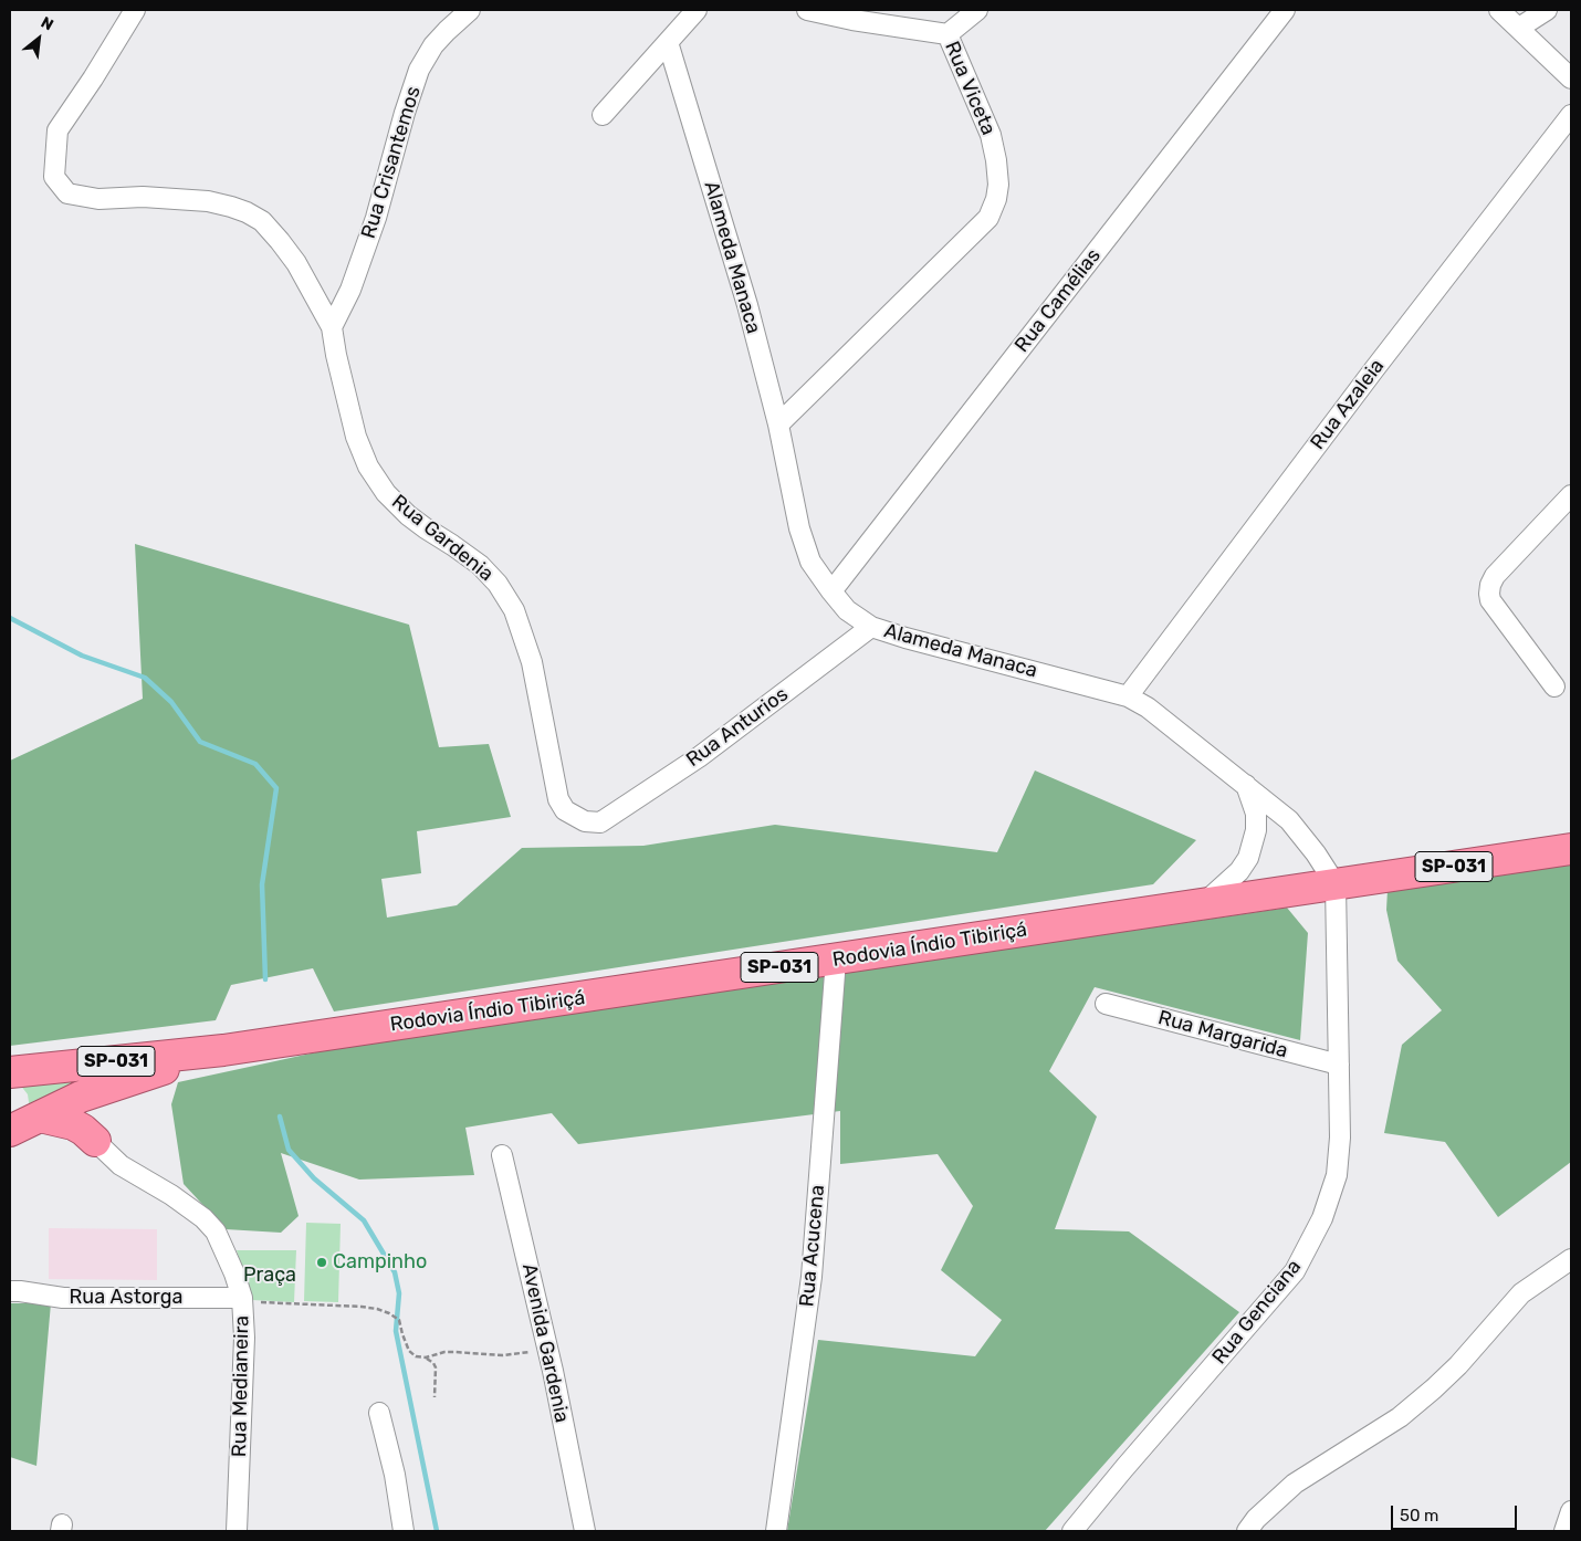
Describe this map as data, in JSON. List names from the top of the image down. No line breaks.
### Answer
{"streets":{"highway":["SP-031","Rodovia Índio Tibiriçá"],"street":["Rua Viceta","Rua Crisantemos","Alameda Manaca","Rua Camélias","Rua Azaleia","Rua Gardenia","Rua Anturios","Rua Margarida","Rua Acucena","Rua Astorga","Rua Genciana","Avenida Gardenia","Rua Medianeira"]},"crossings":[["Rua Viceta","Alameda Manaca"],["Rua Crisantemos","Rua Gardenia"],["Alameda Manaca","Rua Camélias"],["Alameda Manaca","Rua Azaleia"],["Alameda Manaca","Rua Anturios"],["Alameda Manaca","Rodovia Índio Tibiriçá"],["Alameda Manaca","Rua Genciana"],["Rua Gardenia","Rua Anturios"],["Rodovia Índio Tibiriçá","Rua Acucena"],["Rodovia Índio Tibiriçá","Rua Genciana"],["Rua Margarida","Rua Genciana"],["Rua Astorga","Rua Medianeira"]],"parks":["Praça"],"places":["Campinho"],"scale_bar":"50 m","north":"top right"}
